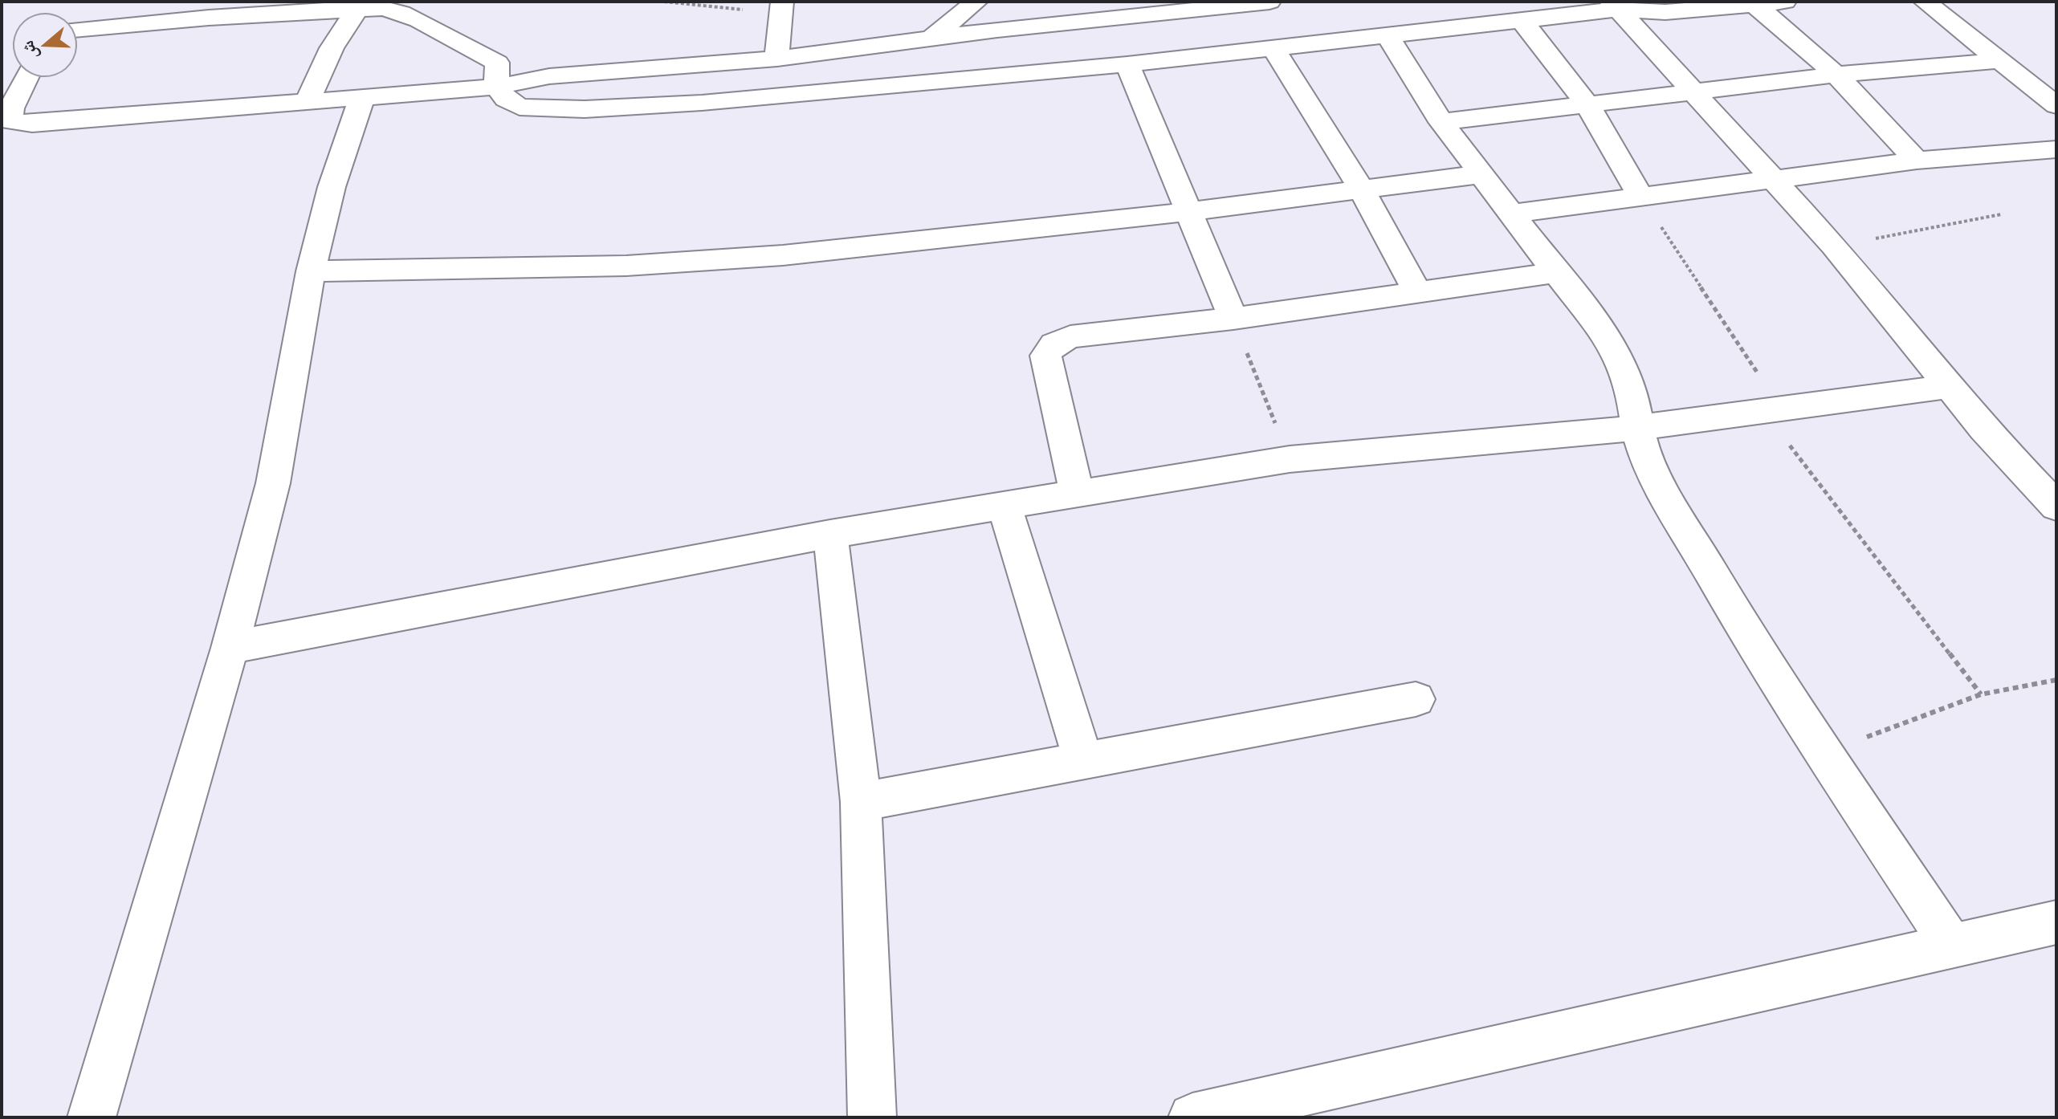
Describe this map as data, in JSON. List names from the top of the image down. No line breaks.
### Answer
{"north":"left"}
